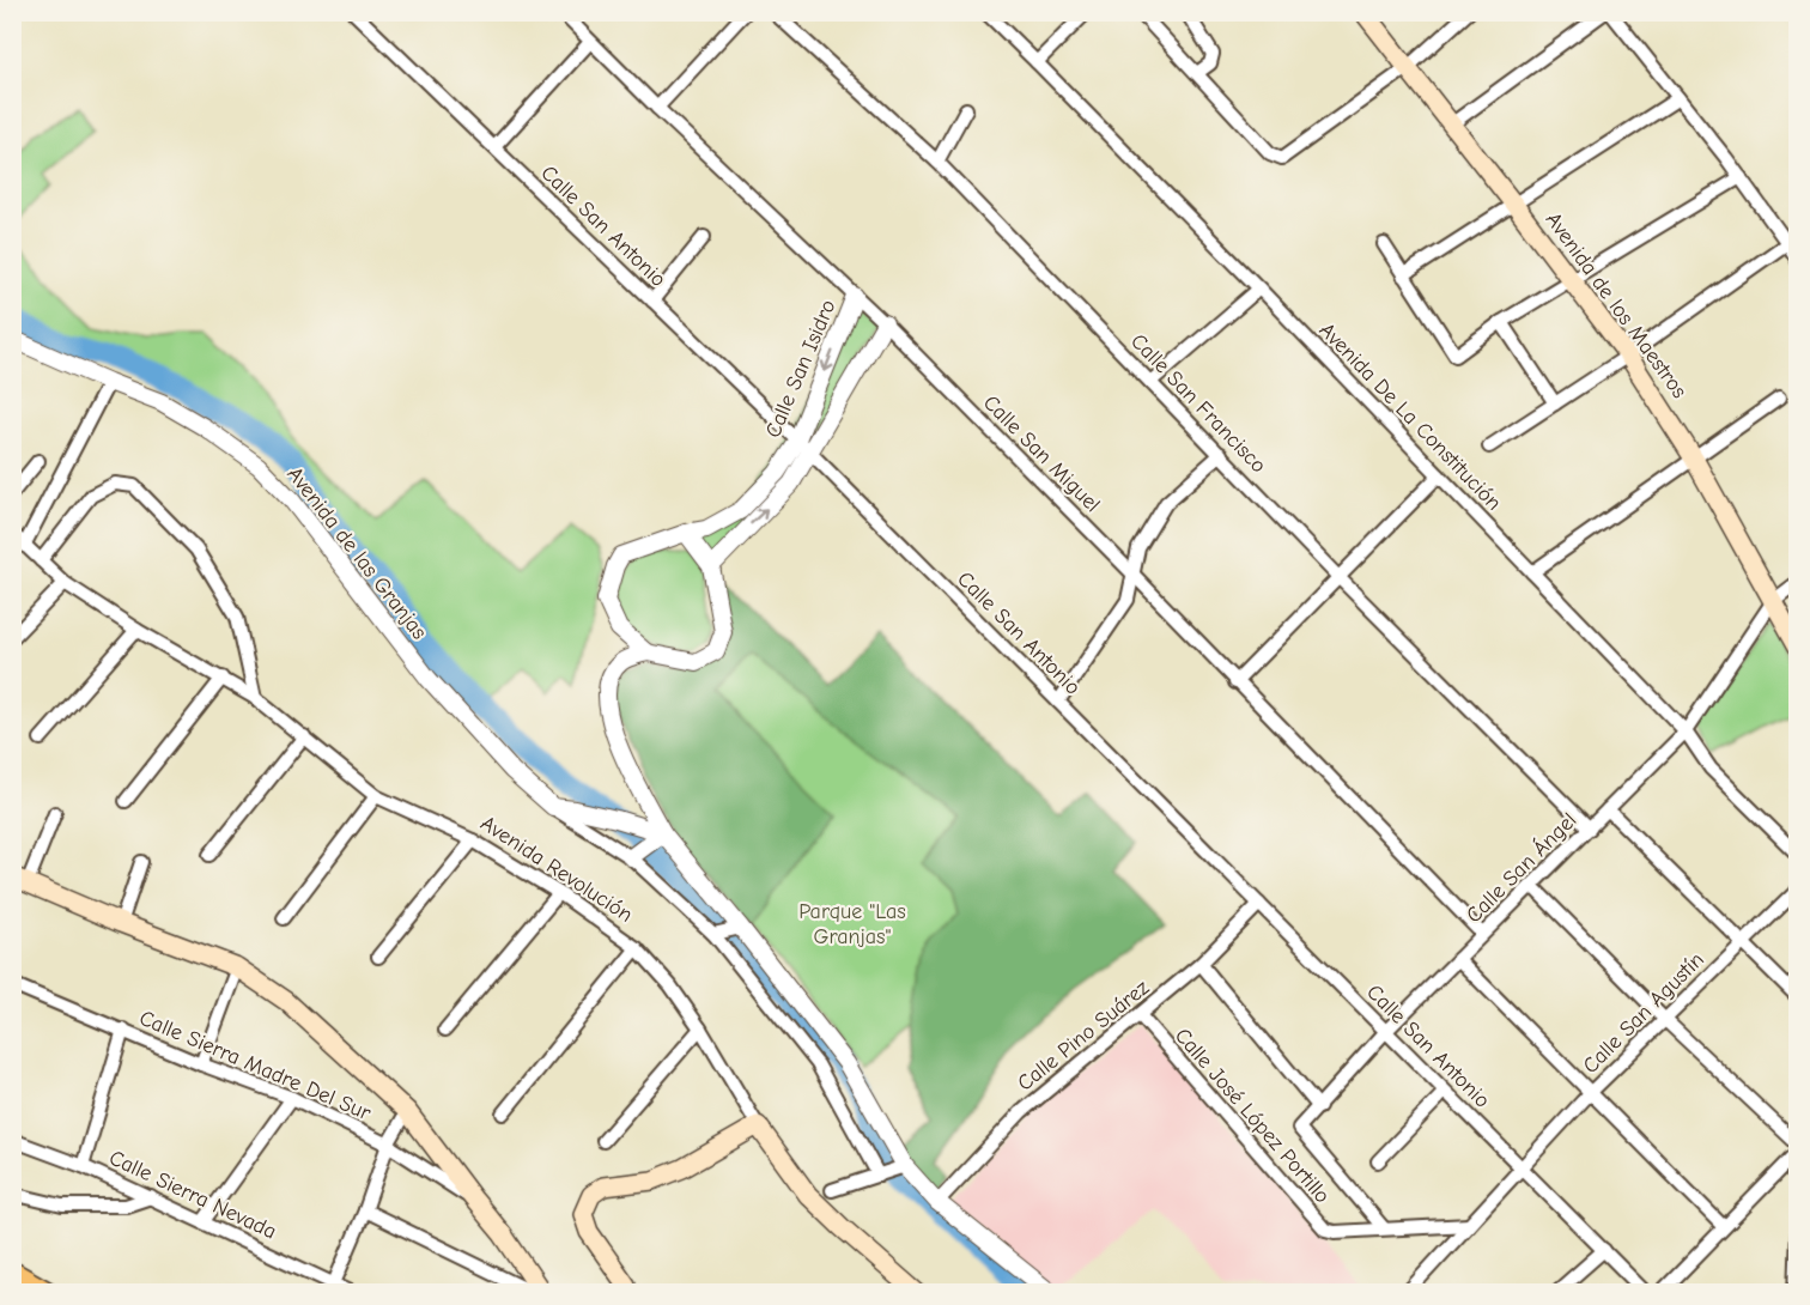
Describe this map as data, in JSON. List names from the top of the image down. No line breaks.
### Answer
{"streets":{"main road":["Avenida de los Maestros","Avenida Revolución"],"street":["Calle San Antonio","Calle San Isidro","Calle San Francisco","Avenida De La Constitución","Calle San Miguel","Avenida de las Granjas","Calle San Ángel","Calle San Agustín","Calle Pino Suárez","Calle Sierra Madre Del Sur","Calle José López Portillo","Calle Sierra Nevada"]},"crossings":[["Calle San Antonio","Calle San Isidro"],["Calle San Antonio","Calle San Ángel"],["Calle San Antonio","Calle San Agustín"],["Calle San Antonio","Calle Pino Suárez"],["Avenida de los Maestros","Calle San Ángel"],["Calle San Isidro","Calle San Miguel"],["Calle San Isidro","Avenida de las Granjas"],["Calle San Francisco","Calle San Ángel"],["Avenida De La Constitución","Calle San Ángel"],["Calle San Miguel","Calle San Ángel"],["Avenida de las Granjas","Calle Pino Suárez"],["Calle San Ángel","Calle José López Portillo"],["Calle San Agustín","Calle José López Portillo"],["Calle Pino Suárez","Calle José López Portillo"]],"parks":["Parque \"Las Granjas\""]}
